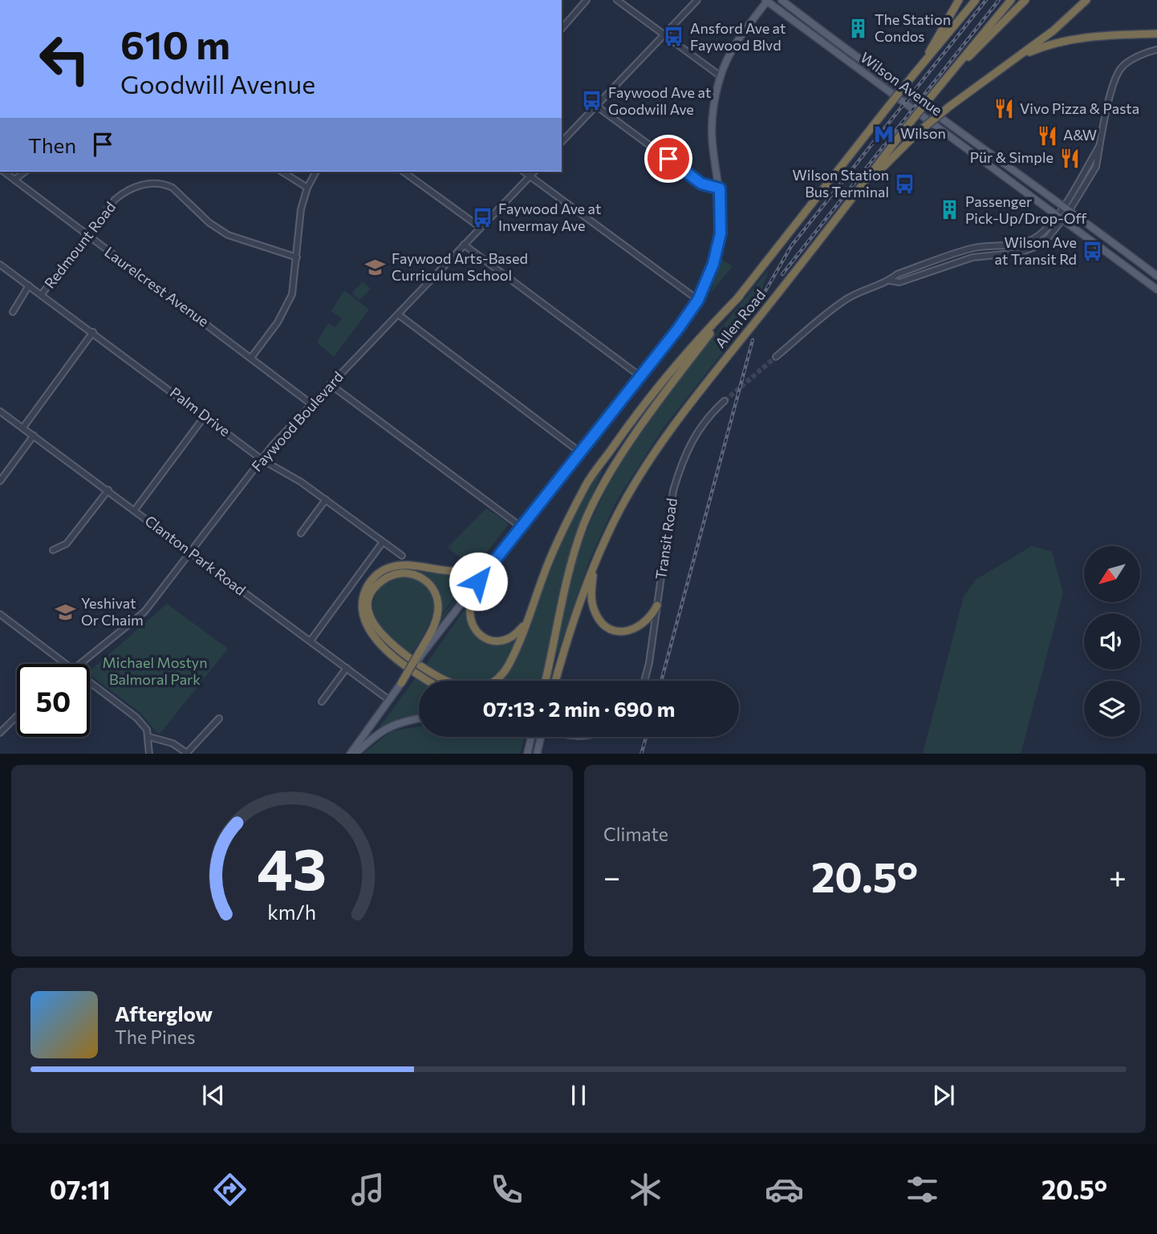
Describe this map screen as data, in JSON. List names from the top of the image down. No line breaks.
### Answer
{"streets":{"highway":["Allen Road"],"main road":["Wilson Avenue"],"street":["Redmount Road","Laurelcrest Avenue","Palm Drive","Faywood Boulevard","Transit Road","Clanton Park Road"]},"crossings":[["Redmount Road","Laurelcrest Avenue"],["Redmount Road","Palm Drive"],["Laurelcrest Avenue","Faywood Boulevard"],["Palm Drive","Faywood Boulevard"],["Faywood Boulevard","Clanton Park Road"]],"parks":["Michael Mostyn Balmoral Park"],"places":{"building":["The Station Condos","Passenger Pick-Up/Drop-Off"],"bus stop":["Ansford Ave at Faywood Blvd","Faywood Ave at Goodwill Ave","Wilson Station Bus Terminal","Faywood Ave at Invermay Ave","Wilson Ave at Transit Rd"],"restaurant":["Vivo Pizza & Pasta","A&W","Pür & Simple"],"metro station":["Wilson"],"school or university":["Faywood Arts-Based Curriculum School","Yeshivat Or Chaim"]},"north":"bottom left","page":{"turn":["610 m","Goodwill Avenue"],"then":"Then","limit":"50","trip":"07:13 · 2 min · 690 m","tile":"Climate","heat":["−","20.5°","+"],"song":["Afterglow","The Pines"],"tabs":["07:11","20.5°"],"gauge":["43","km/h"]}}
